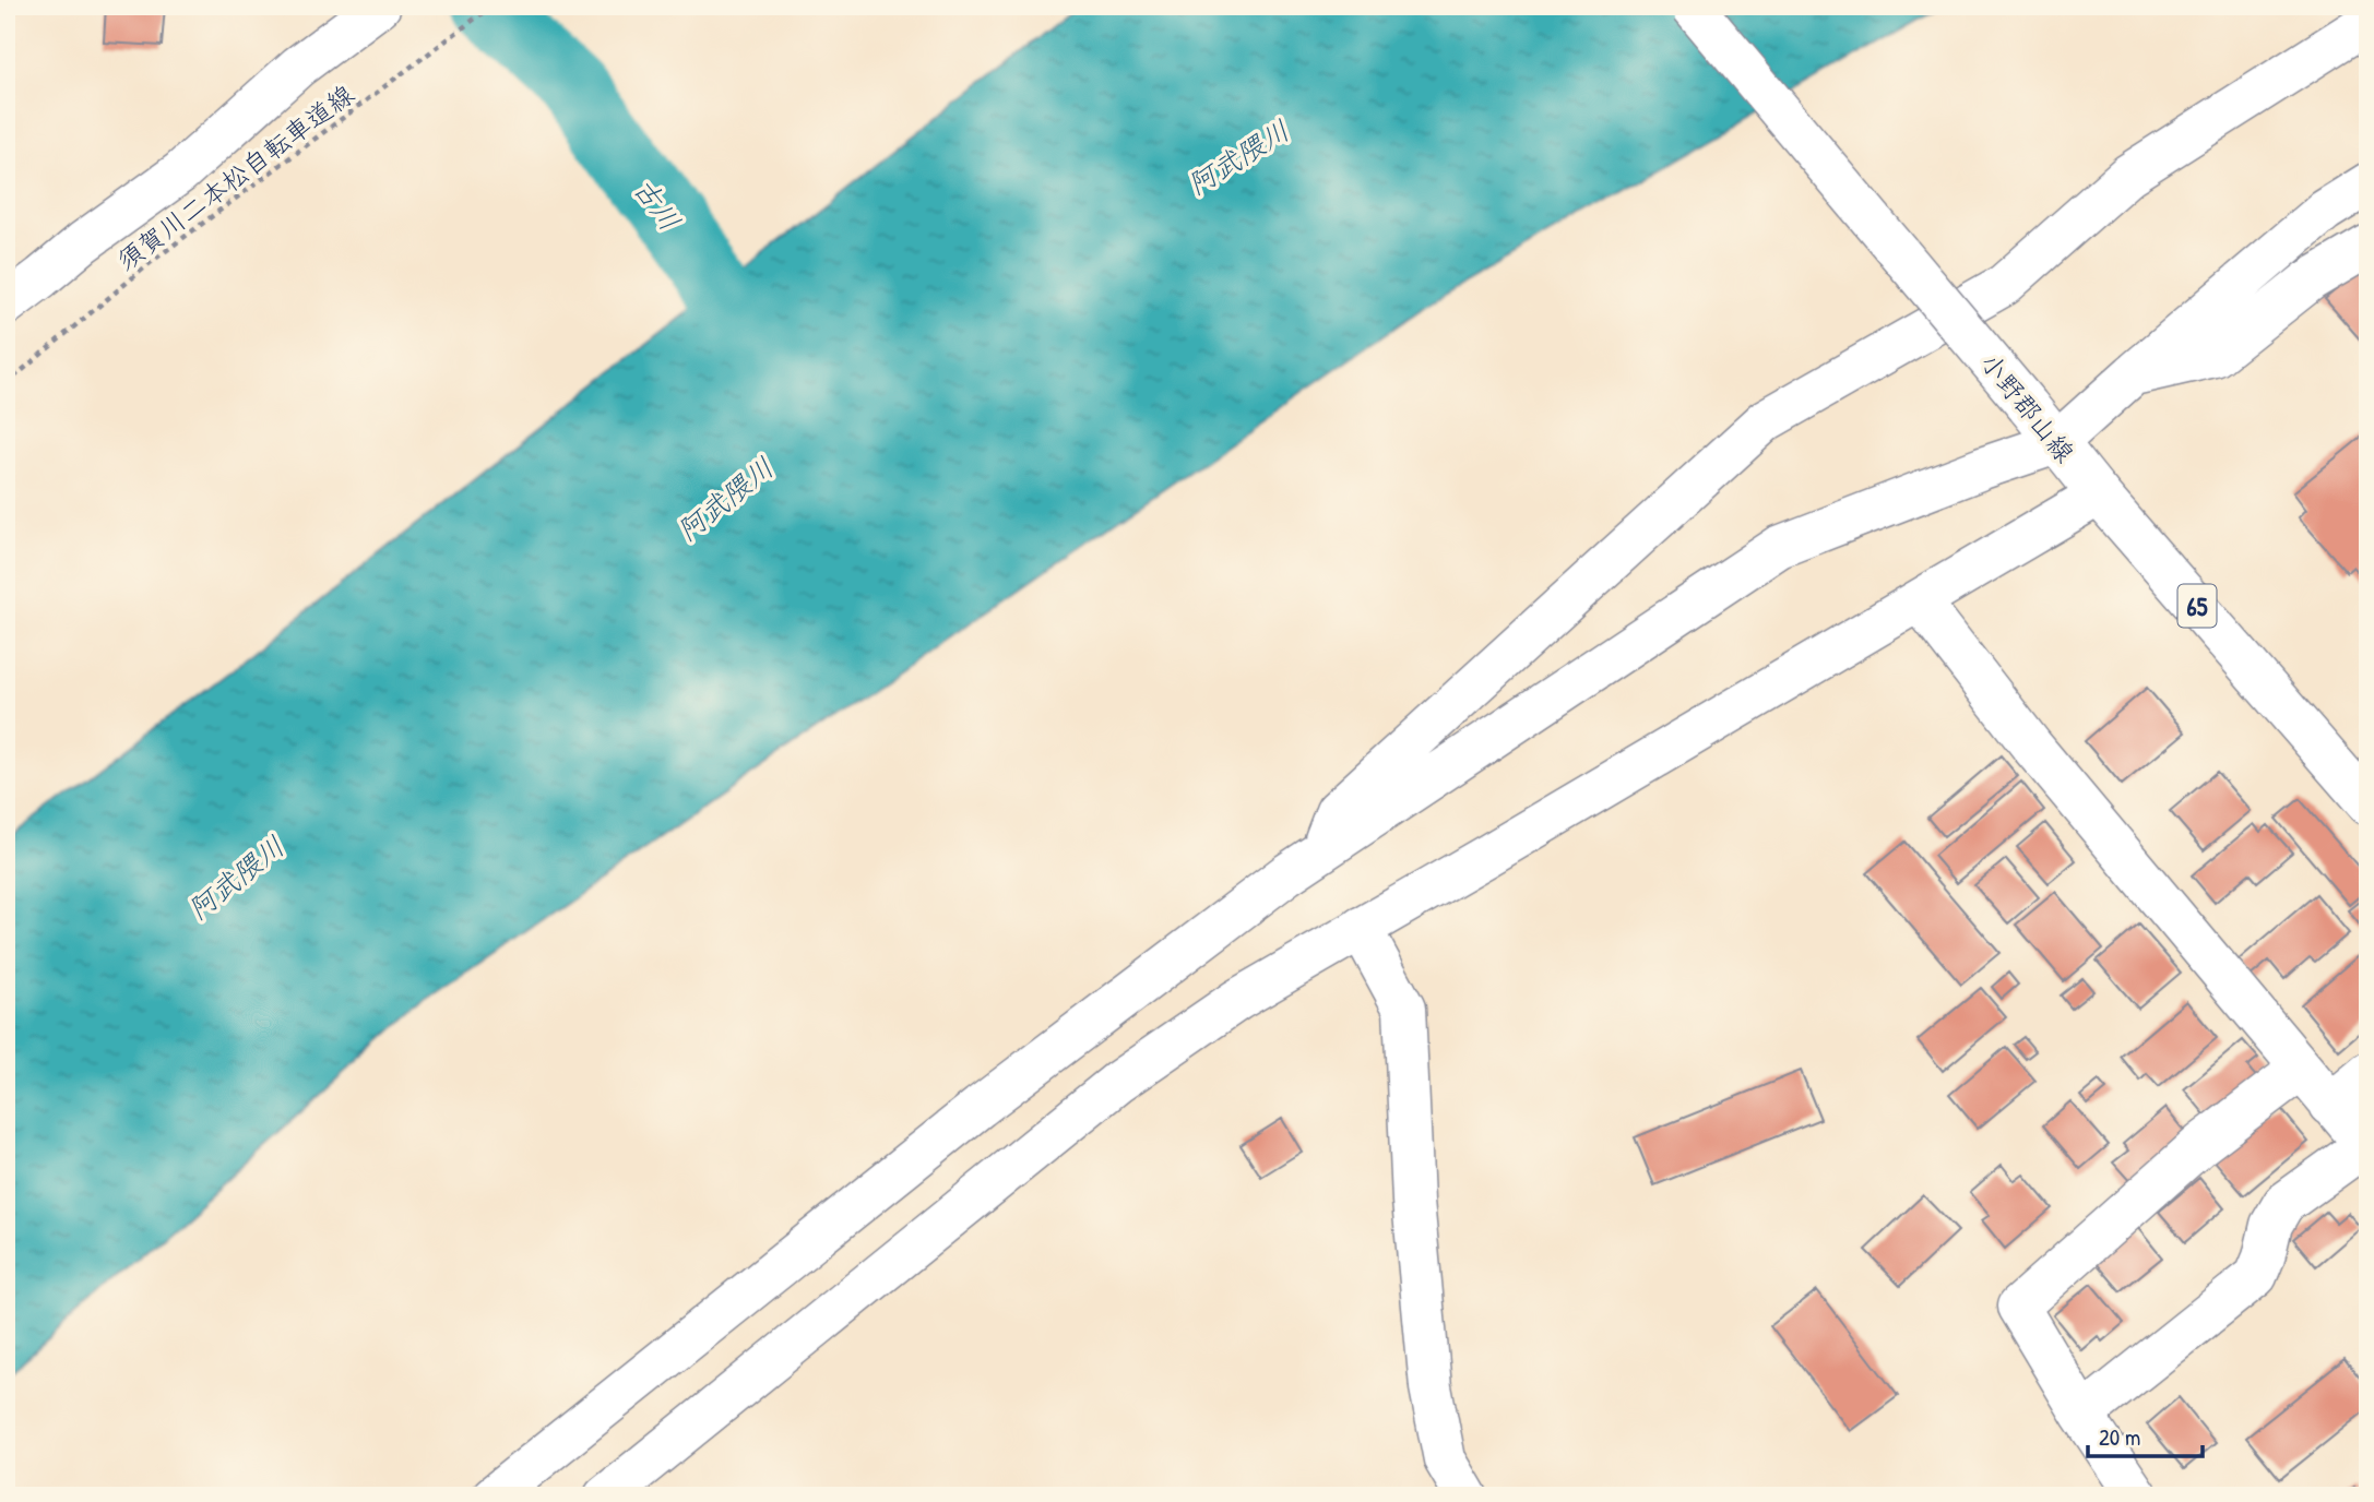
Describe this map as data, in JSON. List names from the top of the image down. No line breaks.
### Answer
{"streets":{"street":["小野郡山線","65"],"path":["須賀川二本松自転車道線"]},"water":["阿武隈川","古川"],"scale_bar":"20 m"}
